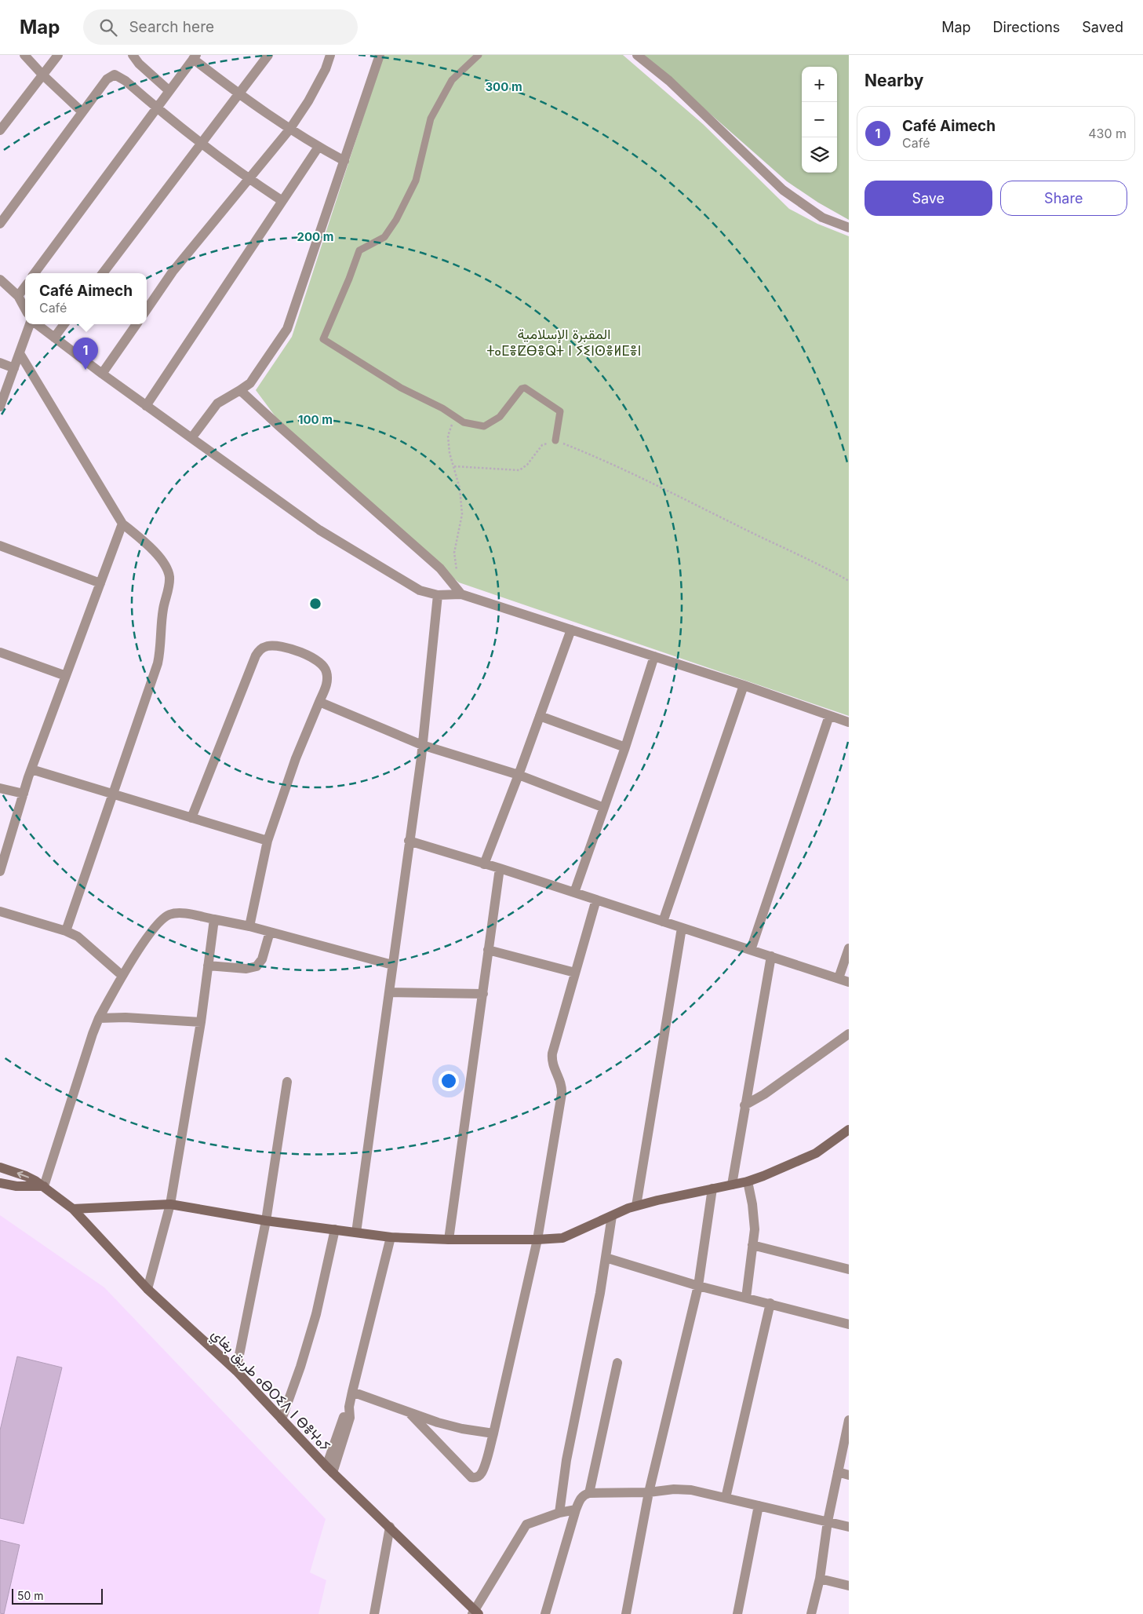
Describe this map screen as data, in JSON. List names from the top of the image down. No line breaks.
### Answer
{"streets":{"street":["طريق بغاي ⴰⴱⵔⵉⴷ ⵏ ⴱⴻⵖⴰⵢ"]},"parks":["المقبرة الإسلامية ⵜⴰⵎⴻⵇⴱⴻⵕⵜ ⵏ ⵢⵉⵏⵙⴻⵍⵎⴻⵏ"],"scale_bar":"50 m","page":{"header":"Map","search":"Search here","nav":["Map","Directions","Saved"],"heading":"Nearby","map_buttons":["+","−"],"list":[{"mark":"1","name":"Café Aimech","note":"Café","value":"430 m"}],"buttons":["Save","Share"],"popup":["Café Aimech","Café"],"pins":"1","scale":"50 m"},"rings":["300 m","200 m","100 m"]}
